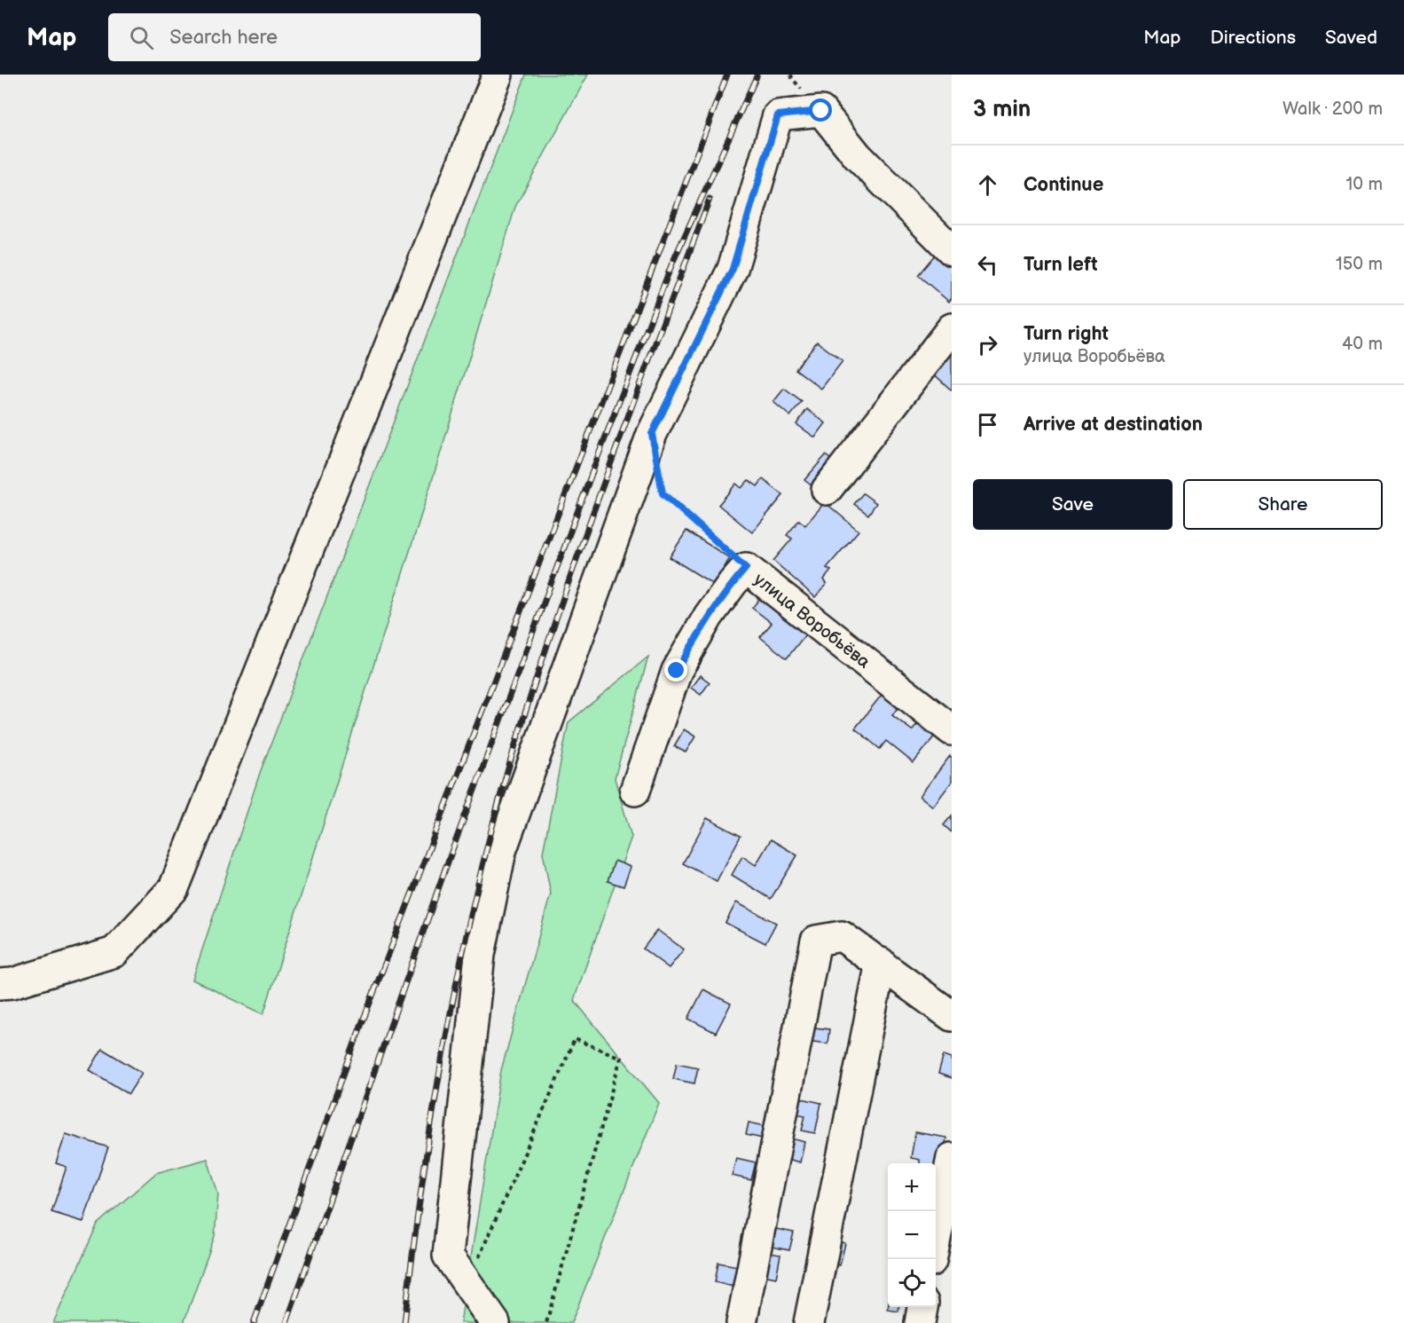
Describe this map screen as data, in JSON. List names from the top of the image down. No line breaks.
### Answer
{"streets":{"street":["улица Воробьёва"]},"page":{"header":"Map","search":"Search here","nav":["Map","Directions","Saved"],"heading":["3 min","Walk · 200 m"],"list":[["Continue","10 m"],["Turn left","150 m"],["Turn right","улица Воробьёва","40 m"],"Arrive at destination"],"buttons":["Save","Share"],"map_buttons":["+","−"]}}
